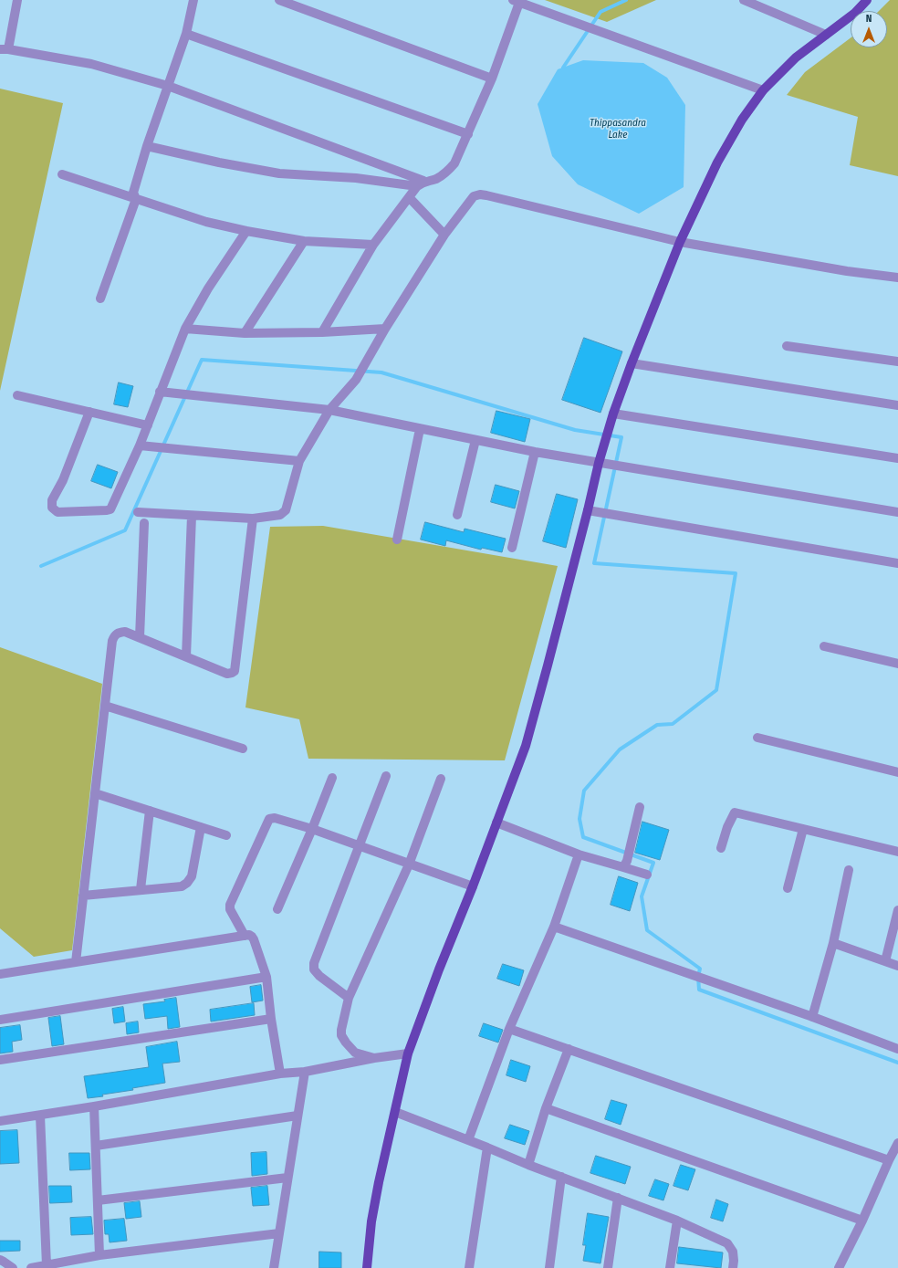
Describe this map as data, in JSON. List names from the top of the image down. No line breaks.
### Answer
{"water":["Thippasandra Lake"],"north":"top"}
